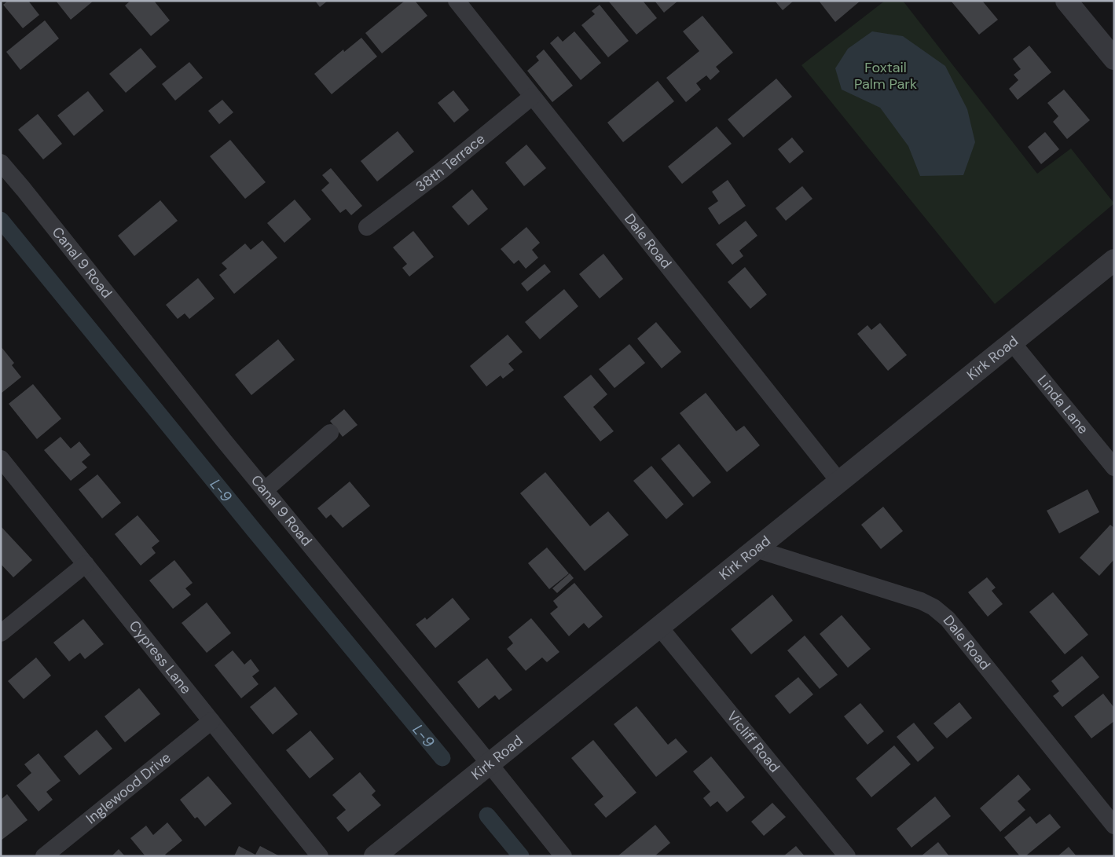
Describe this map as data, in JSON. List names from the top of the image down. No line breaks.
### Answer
{"streets":{"street":["38th Terrace","Dale Road","Canal 9 Road","Kirk Road","Linda Lane","Cypress Lane","Vicliff Road","Inglewood Drive"]},"crossings":[["38th Terrace","Dale Road"],["Dale Road","Kirk Road"],["Canal 9 Road","Kirk Road"],["Kirk Road","Linda Lane"],["Kirk Road","Vicliff Road"],["Cypress Lane","Inglewood Drive"]],"water":["L-9"],"parks":["Foxtail Palm Park"]}
